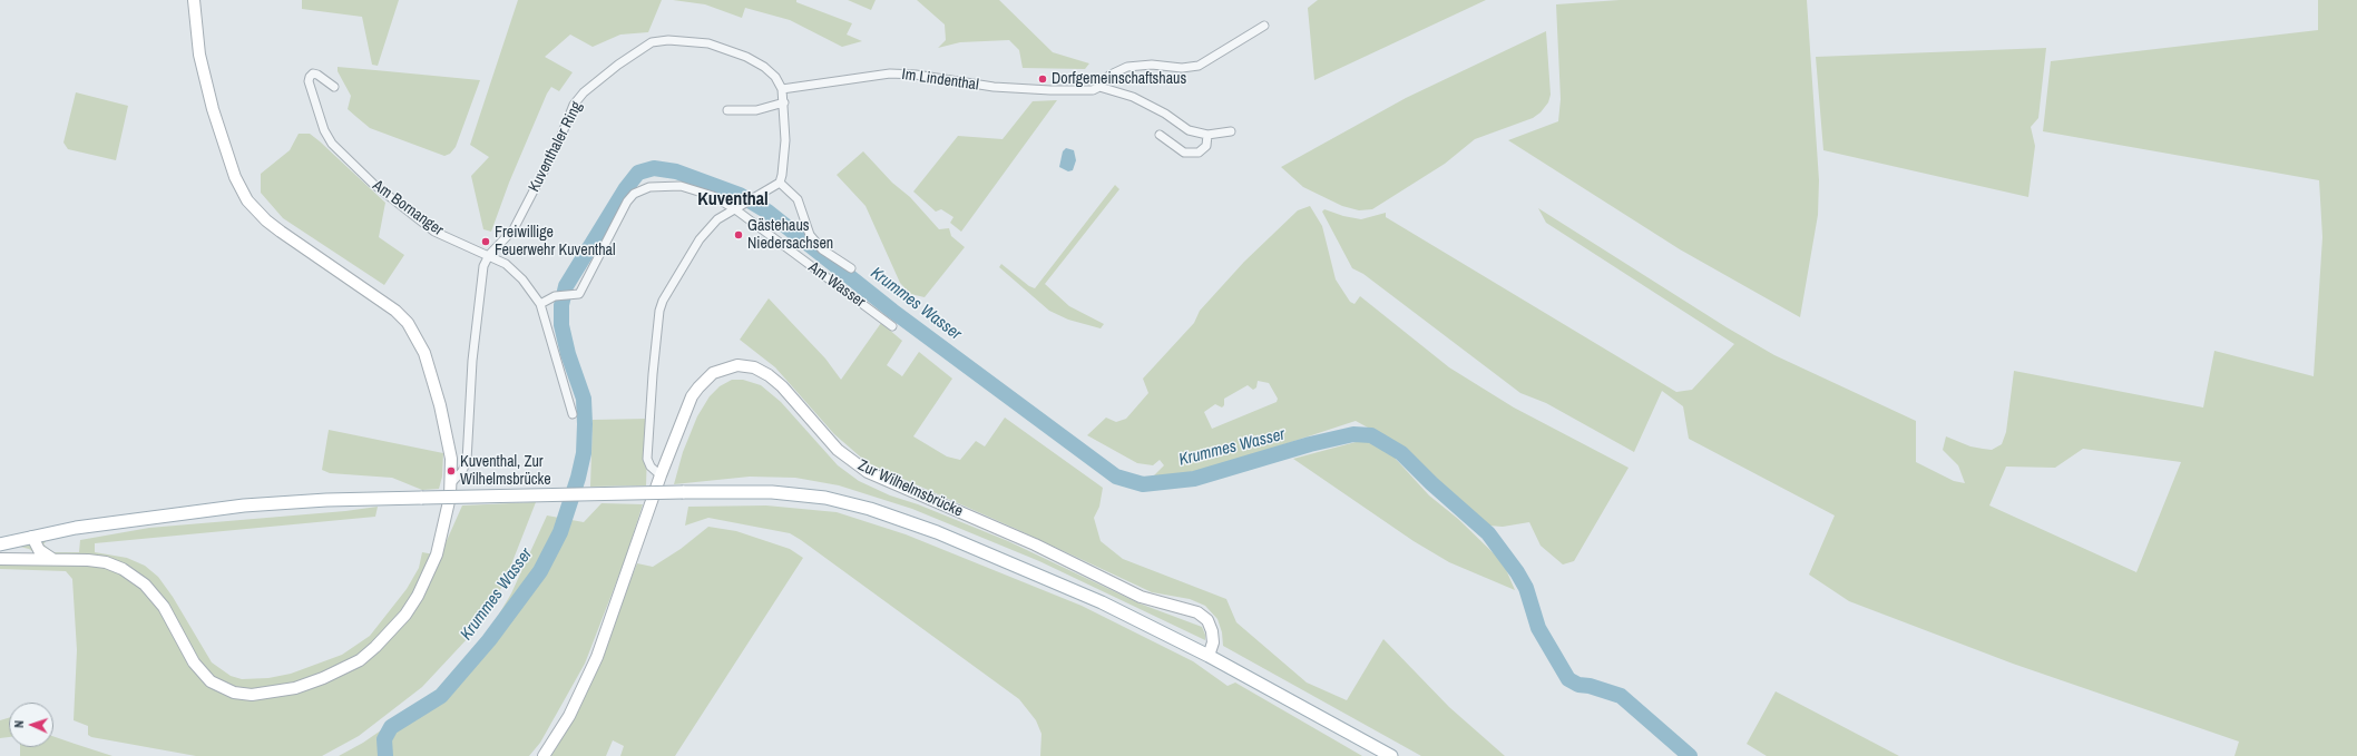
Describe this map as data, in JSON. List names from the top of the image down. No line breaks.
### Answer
{"streets":{"street":["Im Lindenthal","Kuventhaler Ring","Am Bornanger","Am Wasser","Zur Wilhelmsbrücke"]},"crossings":[["Im Lindenthal","Kuventhaler Ring"],["Kuventhaler Ring","Am Bornanger"],["Am Bornanger","Am Wasser"]],"districts":["Kuventhal"],"water":["Krummes Wasser"],"places":["Dorfgemeinschaftshaus","Gästehaus Niedersachsen","Freiwillige Feuerwehr Kuventhal","Kuventhal, Zur Wilhelmsbrücke"],"north":"left"}
